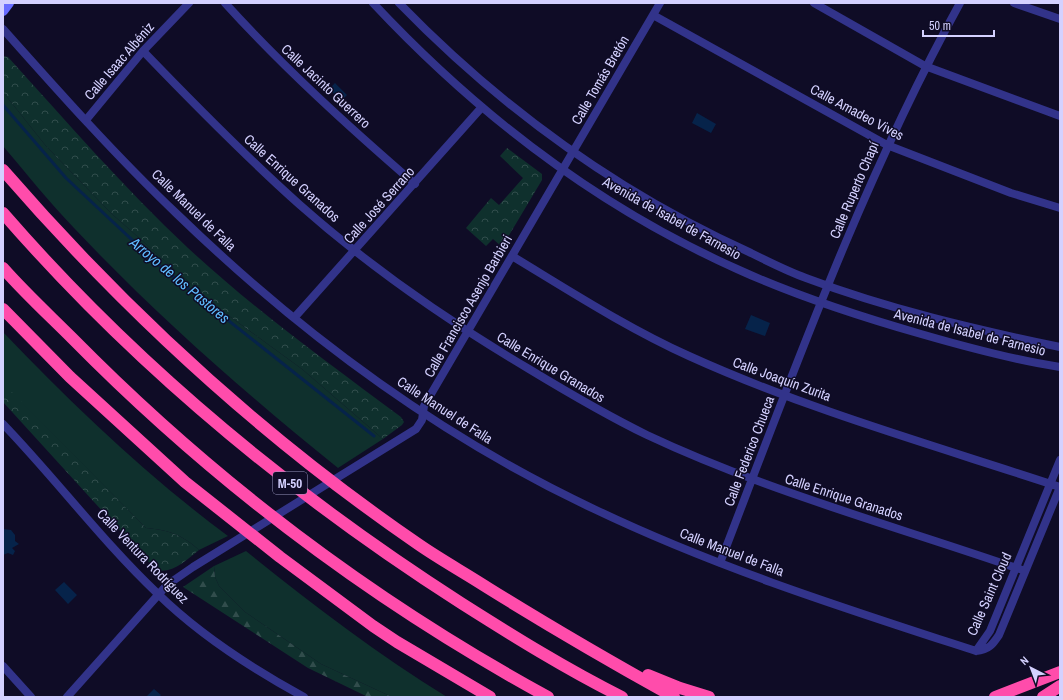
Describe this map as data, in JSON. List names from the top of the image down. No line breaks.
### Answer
{"streets":{"highway":["M-50"],"street":["Calle Isaac Albéniz","Calle Tomás Bretón","Calle Jacinto Guerrero","Calle Amadeo Vives","Calle Enrique Granados","Calle Ruperto Chapí","Calle José Serrano","Calle Manuel de Falla","Avenida de Isabel de Farnesio","Calle Francisco Asenjo Barbieri","Calle Joaquín Zurita","Calle Federico Chueca","Calle Ventura Rodríguez","Calle Saint Cloud"]},"crossings":[["Calle Isaac Albéniz","Calle Enrique Granados"],["Calle Isaac Albéniz","Calle Manuel de Falla"],["Calle Tomás Bretón","Calle Amadeo Vives"],["Calle Tomás Bretón","Avenida de Isabel de Farnesio"],["Calle Tomás Bretón","Calle Francisco Asenjo Barbieri"],["Calle Jacinto Guerrero","Calle José Serrano"],["Calle Amadeo Vives","Calle Ruperto Chapí"],["Calle Enrique Granados","Calle José Serrano"],["Calle Enrique Granados","Calle Francisco Asenjo Barbieri"],["Calle Enrique Granados","Calle Federico Chueca"],["Calle Enrique Granados","Calle Saint Cloud"],["Calle Ruperto Chapí","Avenida de Isabel de Farnesio"],["Calle Ruperto Chapí","Calle Federico Chueca"],["Calle José Serrano","Calle Manuel de Falla"],["Calle José Serrano","Avenida de Isabel de Farnesio"],["Calle Manuel de Falla","Calle Francisco Asenjo Barbieri"],["Calle Manuel de Falla","Calle Federico Chueca"],["Calle Manuel de Falla","Calle Saint Cloud"],["Avenida de Isabel de Farnesio","Calle Francisco Asenjo Barbieri"],["Avenida de Isabel de Farnesio","Calle Federico Chueca"],["Calle Francisco Asenjo Barbieri","Calle Joaquín Zurita"],["Calle Francisco Asenjo Barbieri","Calle Ventura Rodríguez"],["Calle Joaquín Zurita","Calle Federico Chueca"],["Calle Joaquín Zurita","Calle Saint Cloud"]],"water":["Arroyo de los Pastores"],"scale_bar":"50 m","north":"top left"}
